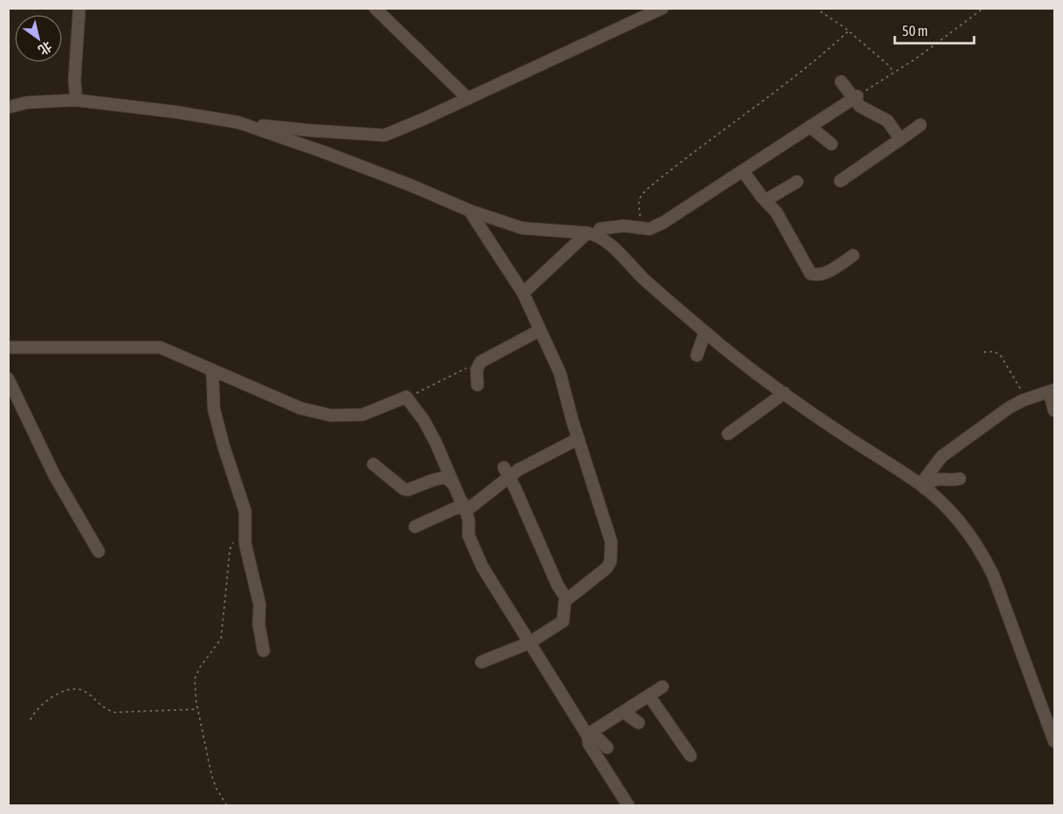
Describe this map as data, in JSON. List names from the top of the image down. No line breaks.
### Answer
{"scale_bar":"50 m","north":"bottom right"}
